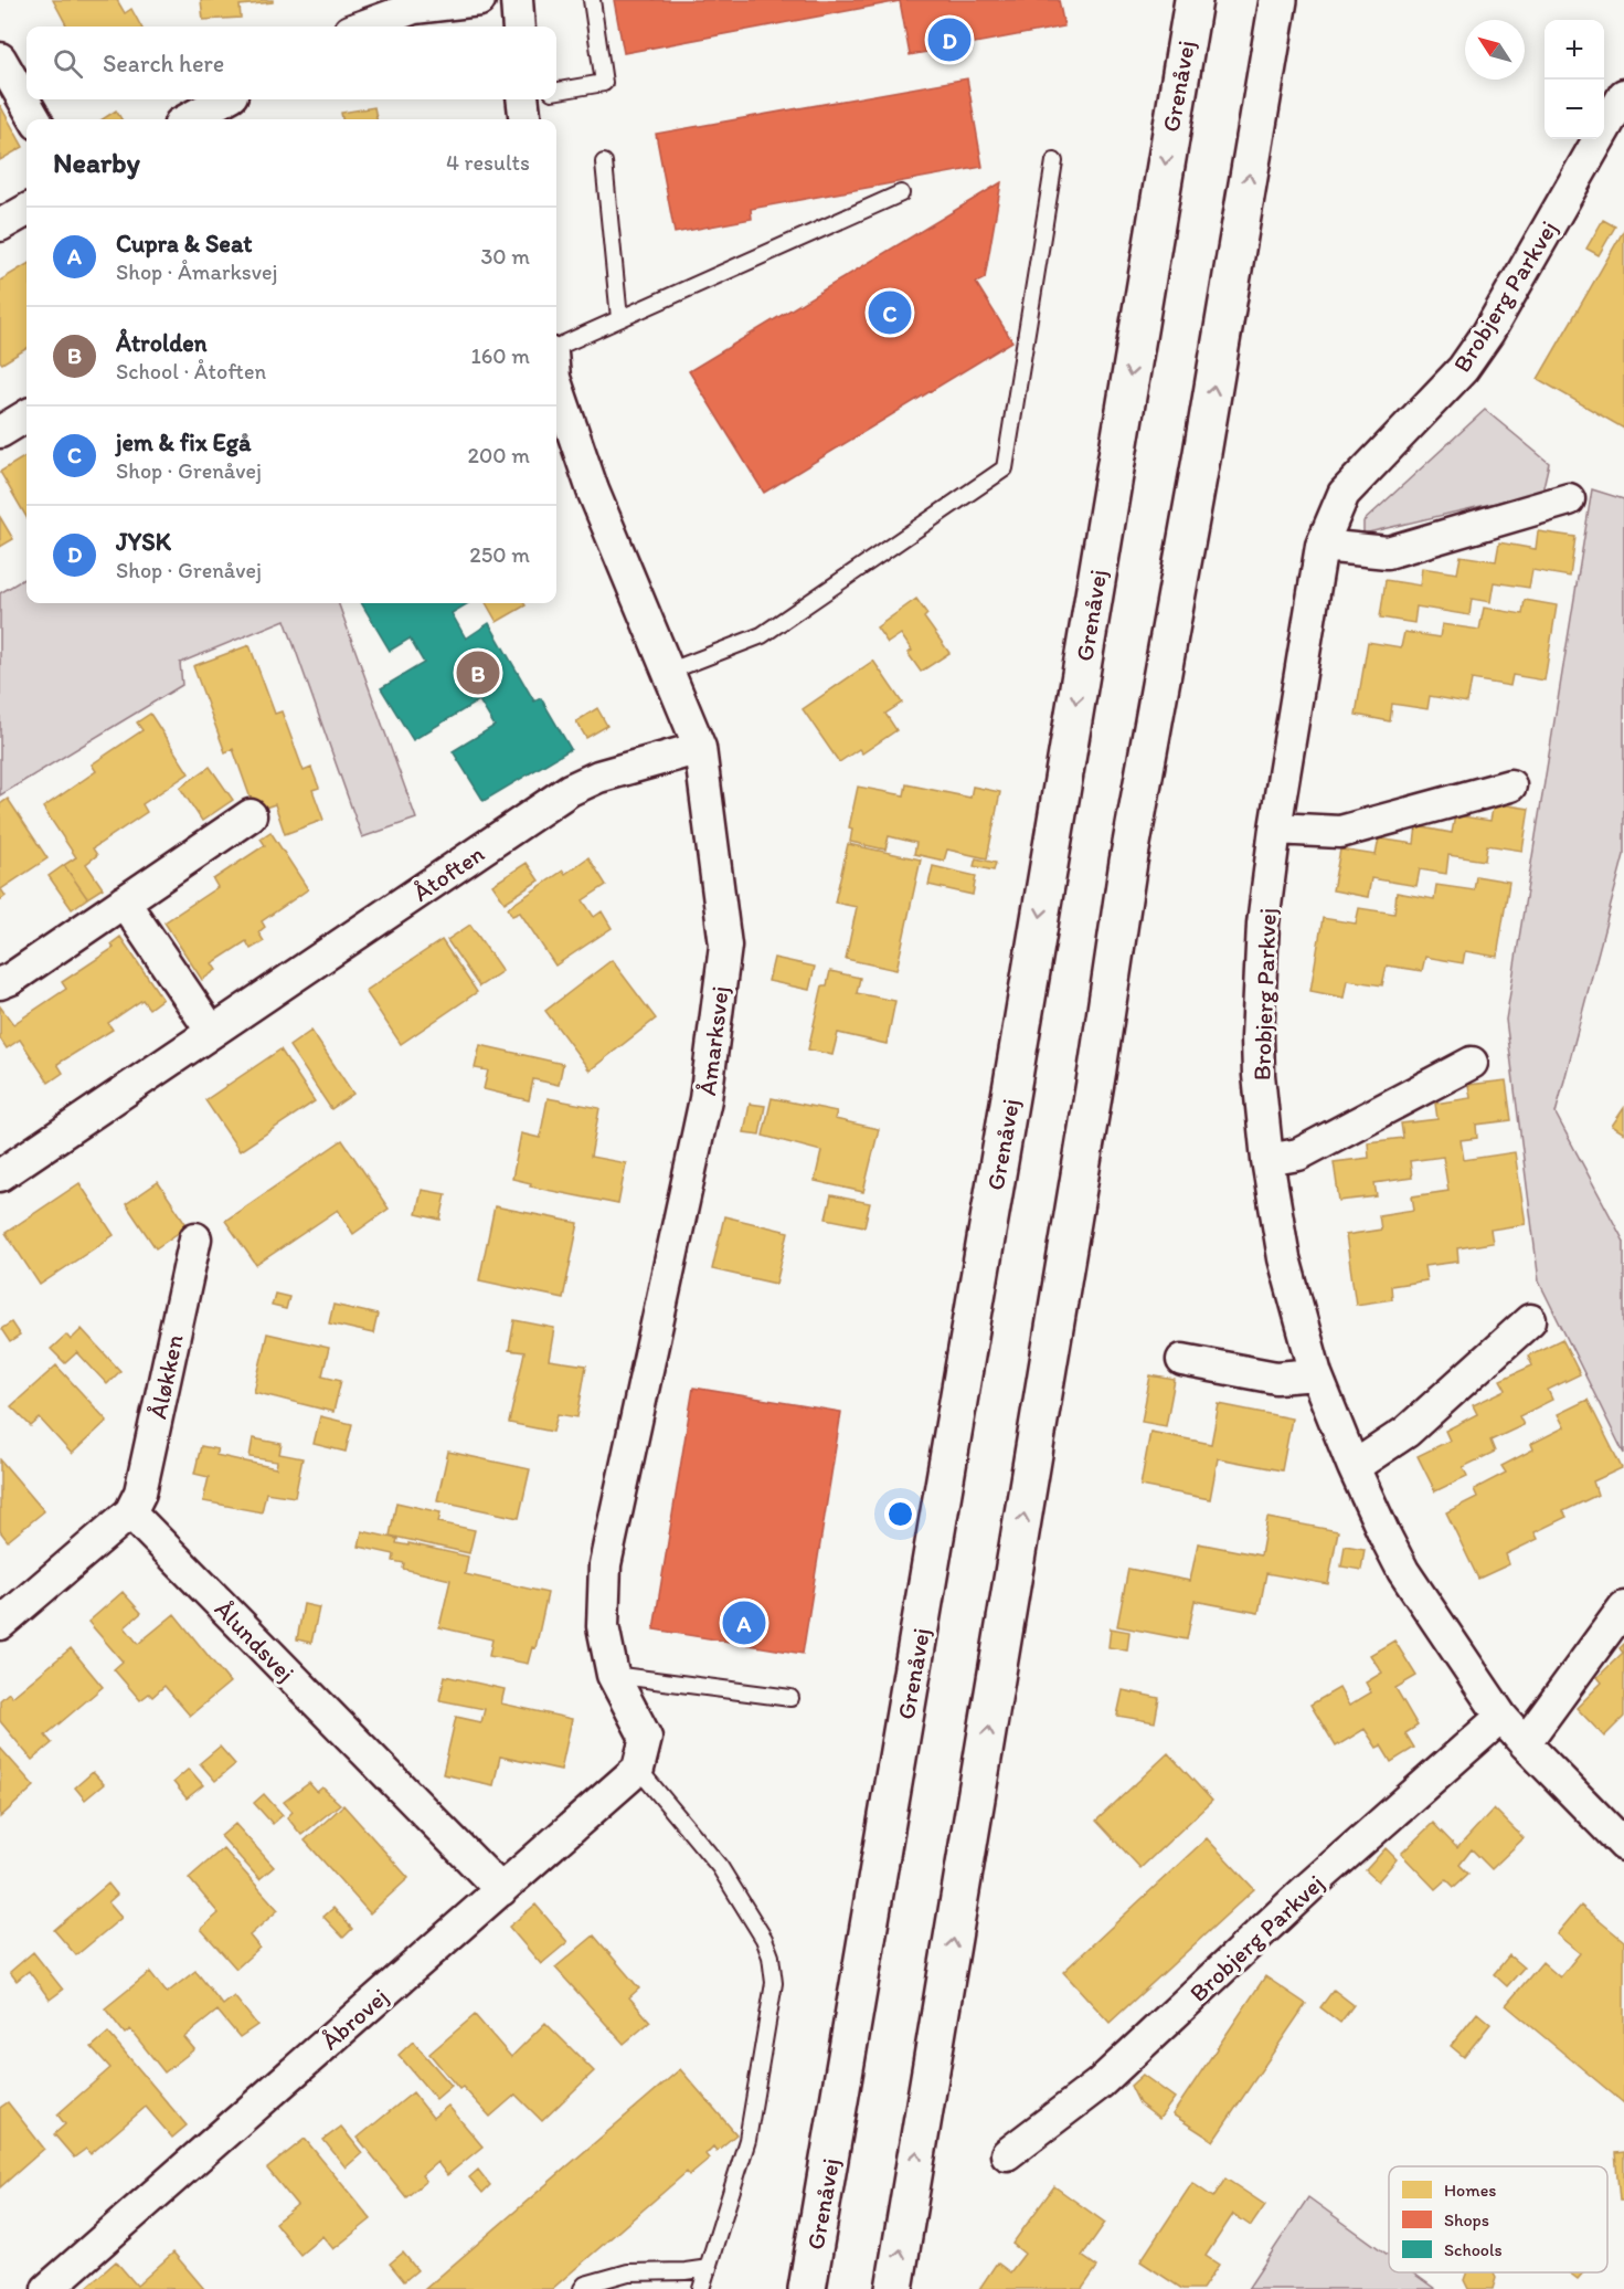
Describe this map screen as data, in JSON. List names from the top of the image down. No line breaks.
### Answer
{"streets":{"main road":["Grenåvej"],"street":["Brobjerg Parkvej","Åtoften","Åmarksvej","Åløkken","Ålundsvej","Åbrovej"]},"crossings":[["Åtoften","Åmarksvej"],["Åmarksvej","Åbrovej"],["Åløkken","Ålundsvej"],["Ålundsvej","Åbrovej"]],"legend":["Homes","Shops","Schools"],"north":"top left","page":{"pins":["D","C","B","A"],"map_buttons":["+","−"],"search":"Search here","heading":["Nearby","4 results"],"list":[{"mark":"A","name":"Cupra & Seat","note":"Shop · Åmarksvej","value":"30 m"},{"mark":"B","name":"Åtrolden","note":"School · Åtoften","value":"160 m"},{"mark":"C","name":"jem & fix Egå","note":"Shop · Grenåvej","value":"200 m"},{"mark":"D","name":"JYSK","note":"Shop · Grenåvej","value":"250 m"}]}}
